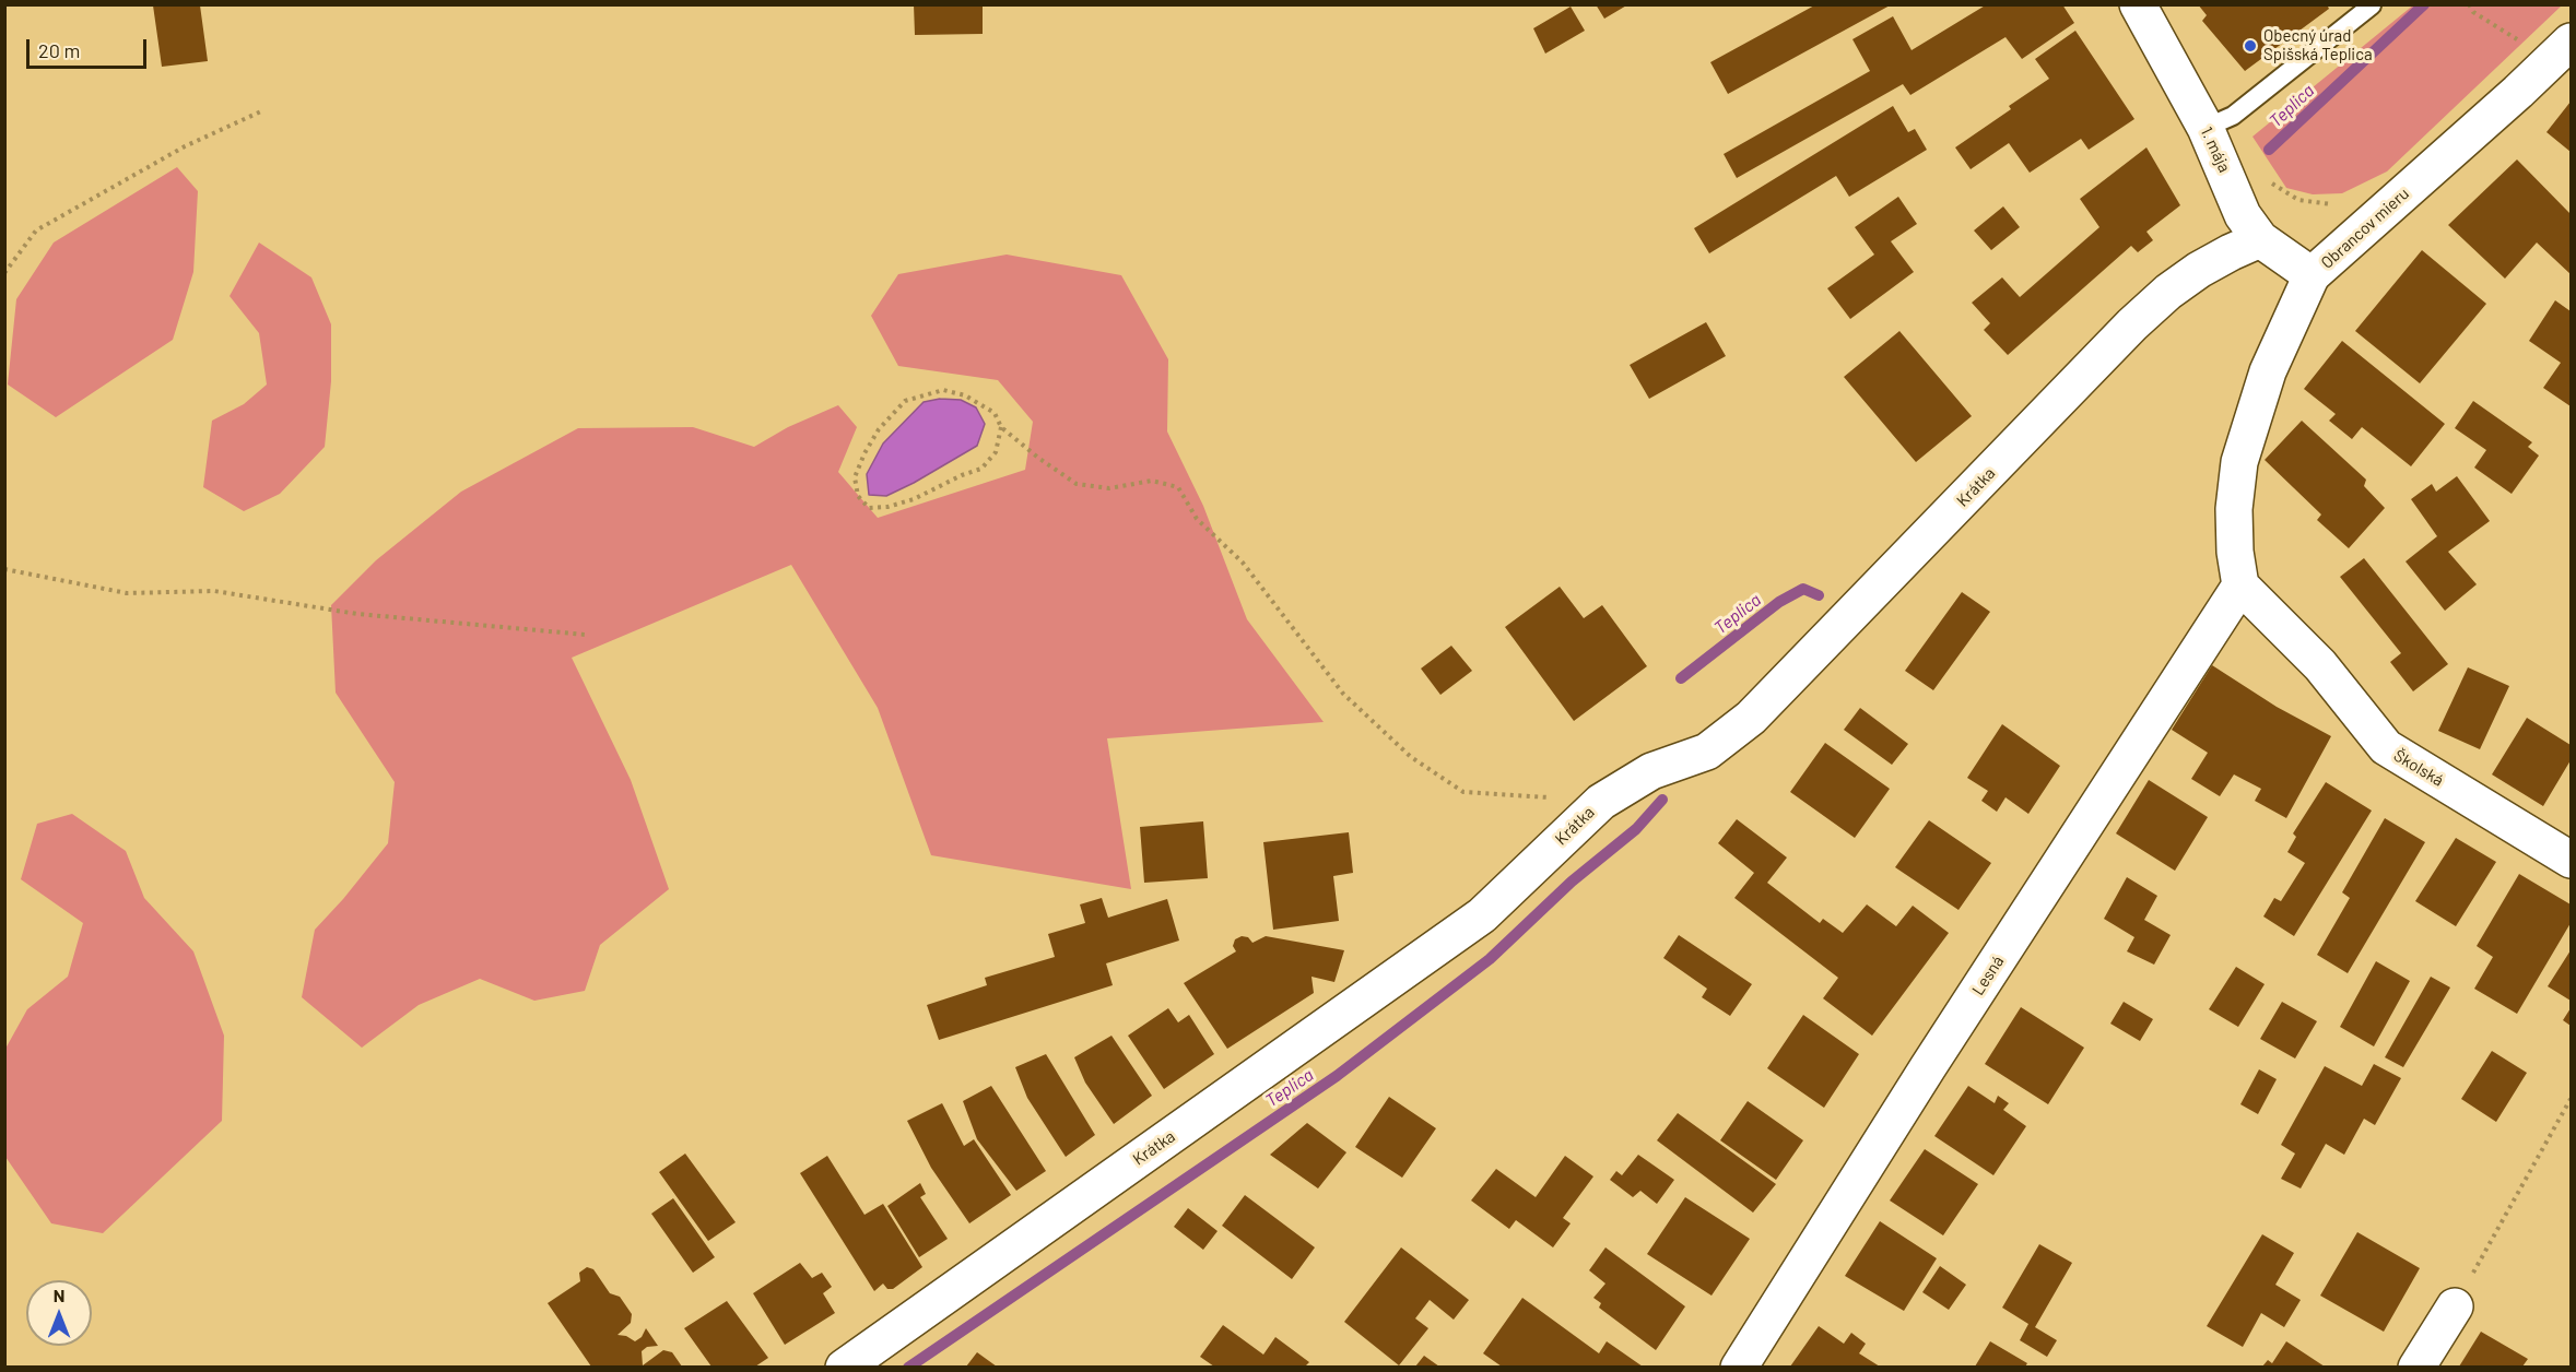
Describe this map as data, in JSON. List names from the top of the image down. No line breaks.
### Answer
{"streets":{"street":["1. mája","Obrancov mieru","Krátka","Školská","Lesná"]},"crossings":[["1. mája","Obrancov mieru"],["1. mája","Krátka"],["Obrancov mieru","Školská"],["Obrancov mieru","Lesná"],["Školská","Lesná"]],"water":["Teplica"],"places":["Obecný úrad Spišská Teplica"],"scale_bar":"20 m","north":"top"}
